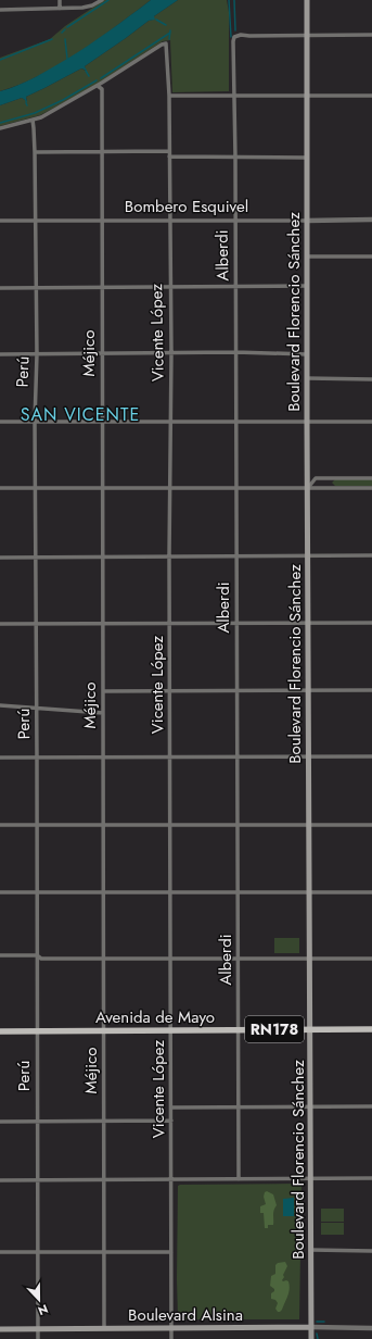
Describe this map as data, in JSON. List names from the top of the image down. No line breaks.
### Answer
{"streets":{"main road":["Boulevard Florencio Sánchez","Avenida de Mayo","RN178","Boulevard Alsina"],"street":["Bombero Esquivel","Alberdi","Vicente López","Méjico","Perú"]},"crossings":[["Bombero Esquivel","Alberdi"],["Bombero Esquivel","Boulevard Florencio Sánchez"],["Bombero Esquivel","Vicente López"],["Bombero Esquivel","Méjico"],["Bombero Esquivel","Perú"],["Alberdi","Boulevard Florencio Sánchez"],["Alberdi","Avenida de Mayo"],["Boulevard Florencio Sánchez","Avenida de Mayo"],["Boulevard Florencio Sánchez","RN178"],["Boulevard Florencio Sánchez","Boulevard Alsina"],["Vicente López","Méjico"],["Vicente López","Avenida de Mayo"],["Vicente López","Boulevard Alsina"],["Méjico","Avenida de Mayo"],["Méjico","Boulevard Alsina"],["Perú","Avenida de Mayo"],["Perú","Boulevard Alsina"],["Avenida de Mayo","RN178"]],"districts":["SAN VICENTE"],"north":"bottom"}
